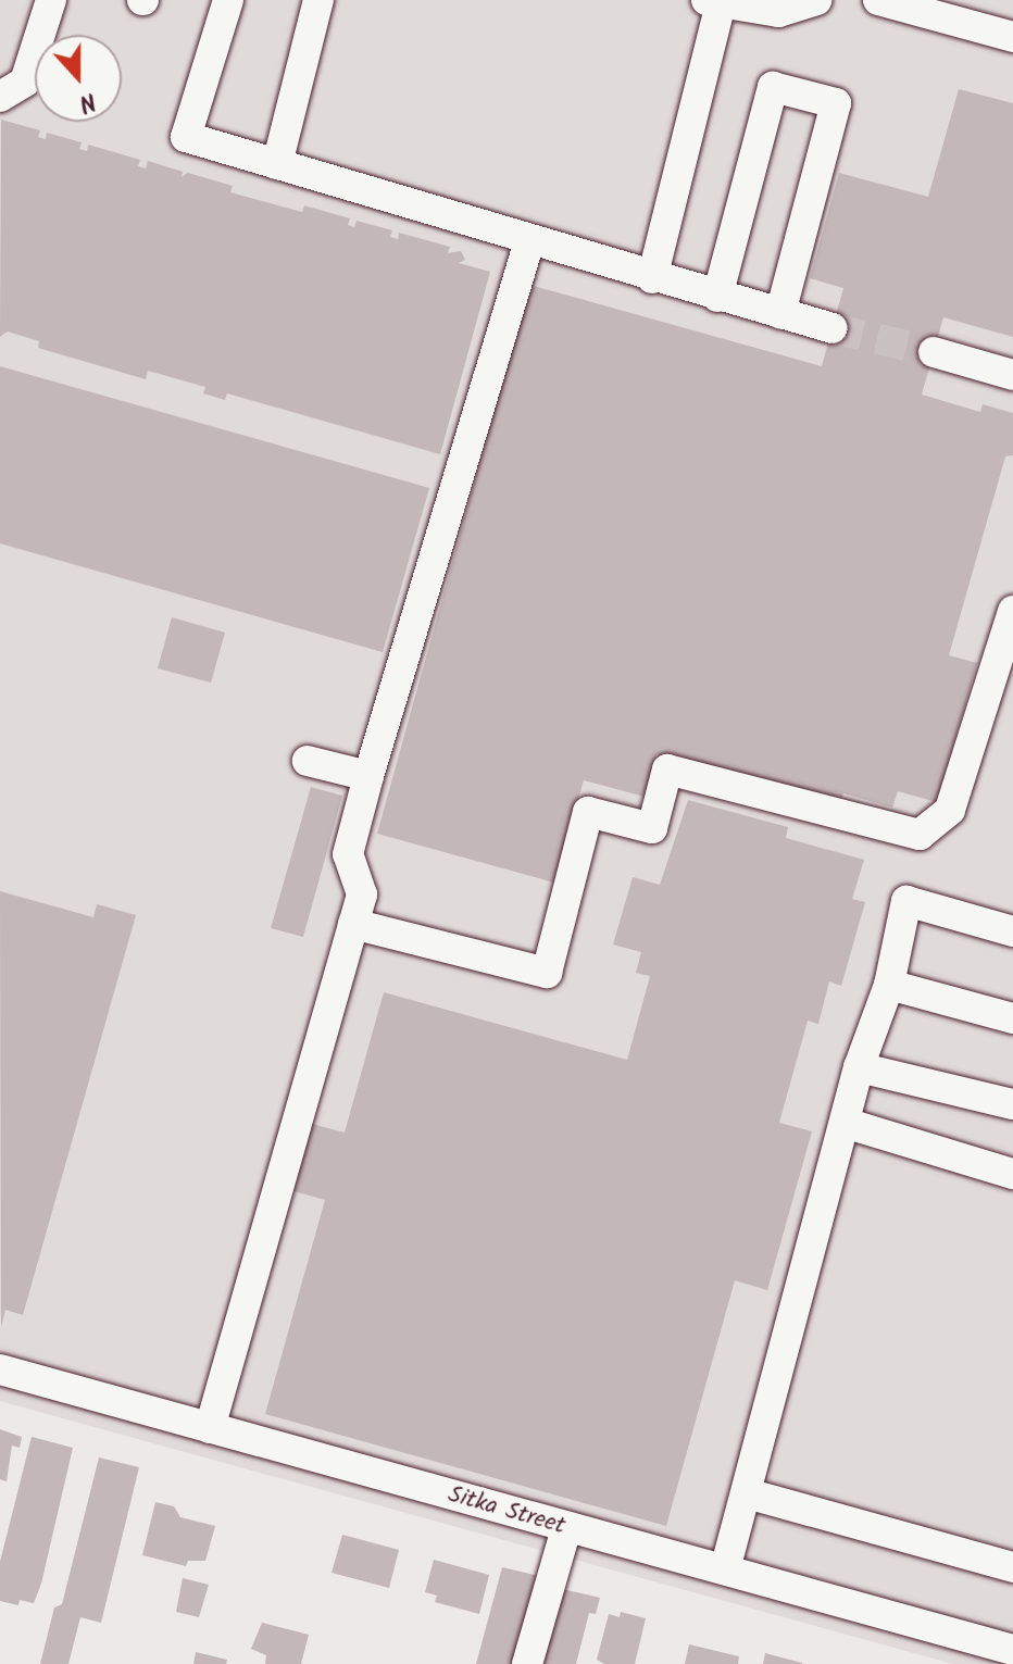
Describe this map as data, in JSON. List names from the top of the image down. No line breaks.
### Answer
{"streets":{"street":["Sitka Street"]},"north":"bottom"}
